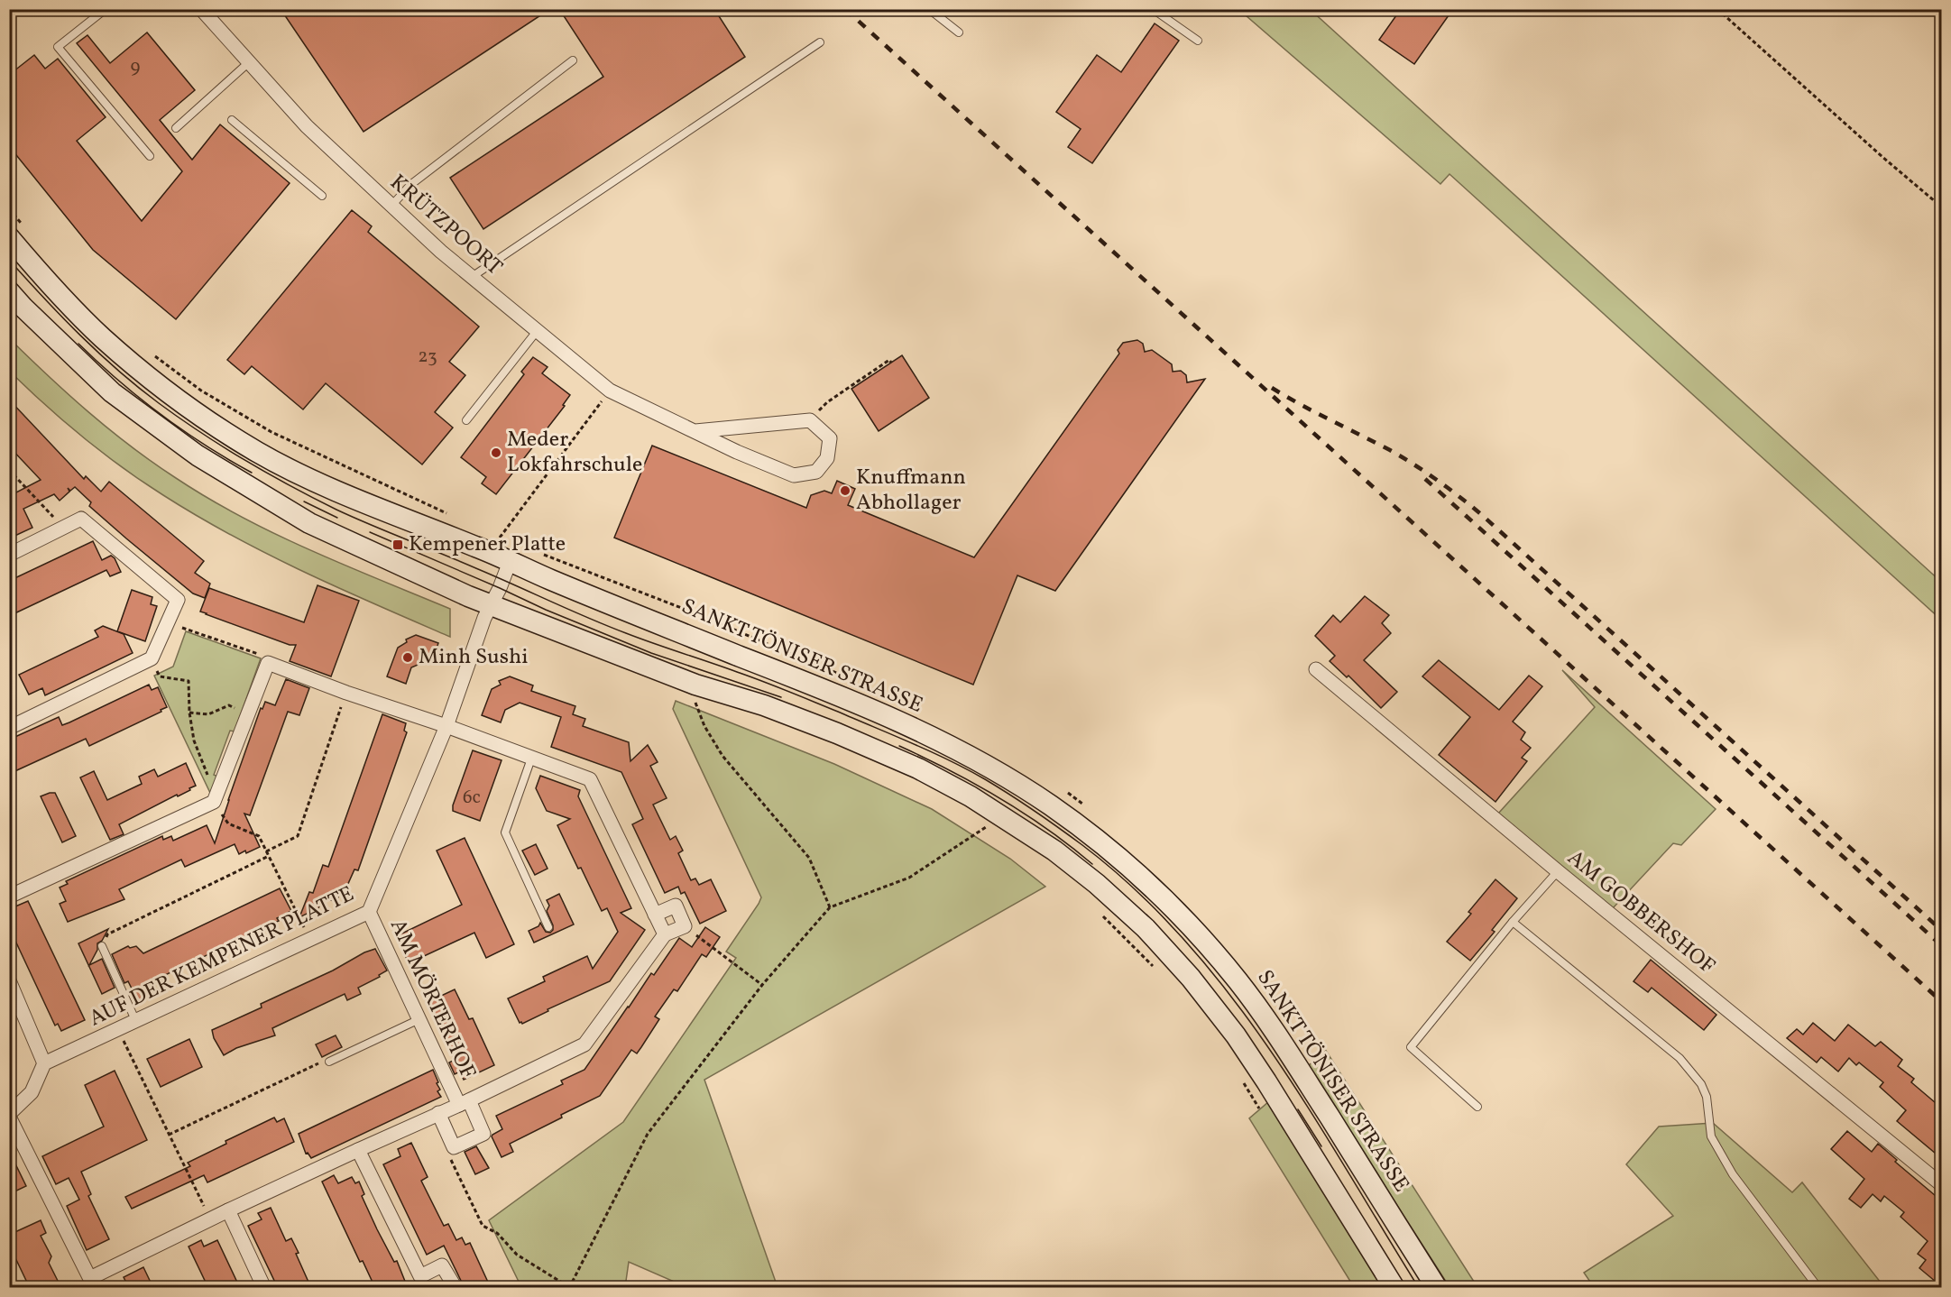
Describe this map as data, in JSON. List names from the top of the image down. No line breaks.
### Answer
{"streets":{"main road":["SANKT TÖNISER STRASSE"],"street":["KRÜTZPOORT","AM GOBBERSHOF","AUF DER KEMPENER PLATTE","AM MÖRTERHOF"]},"crossings":[["SANKT TÖNISER STRASSE","AUF DER KEMPENER PLATTE"],["AUF DER KEMPENER PLATTE","AM MÖRTERHOF"]],"places":{"other":["Meder Lokfahrschule","Knuffmann Abhollager","Minh Sushi"],"transit":["Kempener Platte"]},"house_numbers":["9","23","6c"]}
